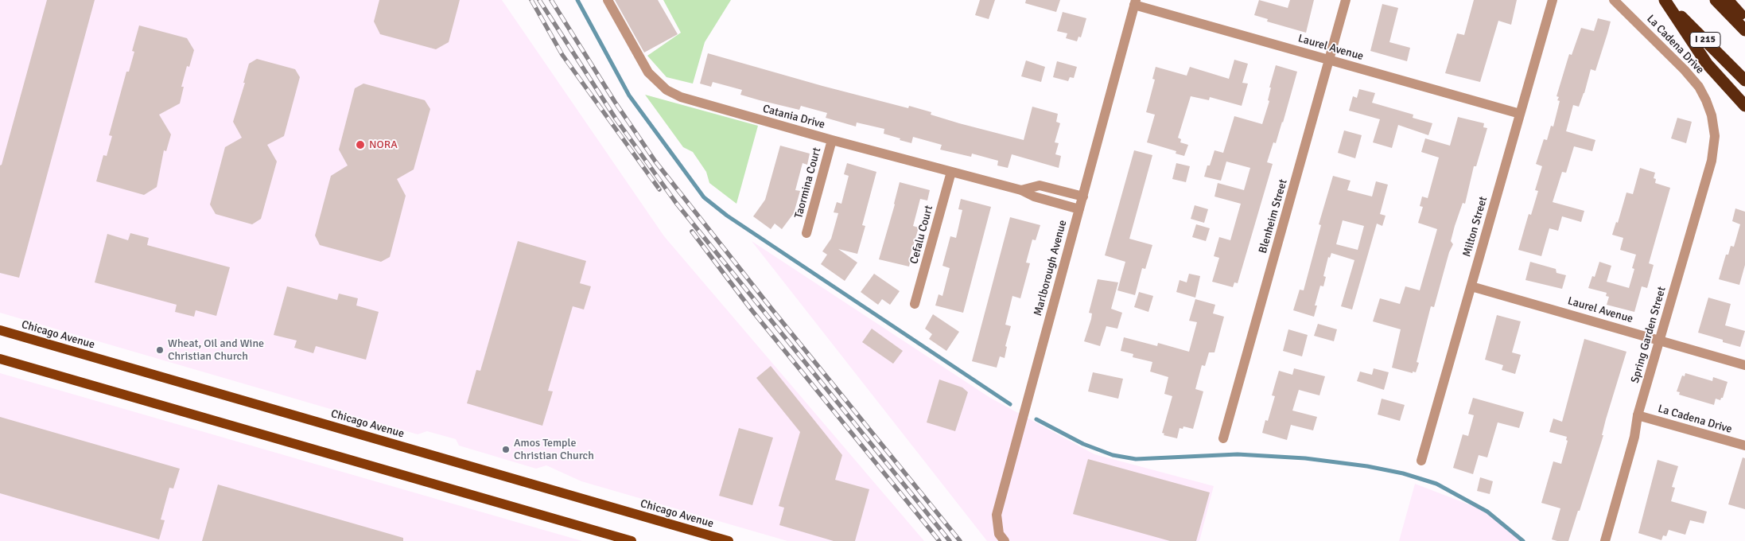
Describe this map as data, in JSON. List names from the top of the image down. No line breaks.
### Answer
{"streets":{"highway":["I 215"],"main road":["Chicago Avenue"],"street":["La Cadena Drive","Laurel Avenue","Catania Drive","Taormina Court","Blenheim Street","Milton Street","Cefalu Court","Marlborough Avenue","Spring Garden Street"]},"crossings":[["La Cadena Drive","Spring Garden Street"],["Laurel Avenue","Blenheim Street"],["Laurel Avenue","Milton Street"],["Laurel Avenue","Marlborough Avenue"],["Laurel Avenue","Spring Garden Street"],["Catania Drive","Taormina Court"],["Catania Drive","Cefalu Court"],["Catania Drive","Marlborough Avenue"]],"places":["NORA","Wheat, Oil and Wine Christian Church","Amos Temple Christian Church"]}
